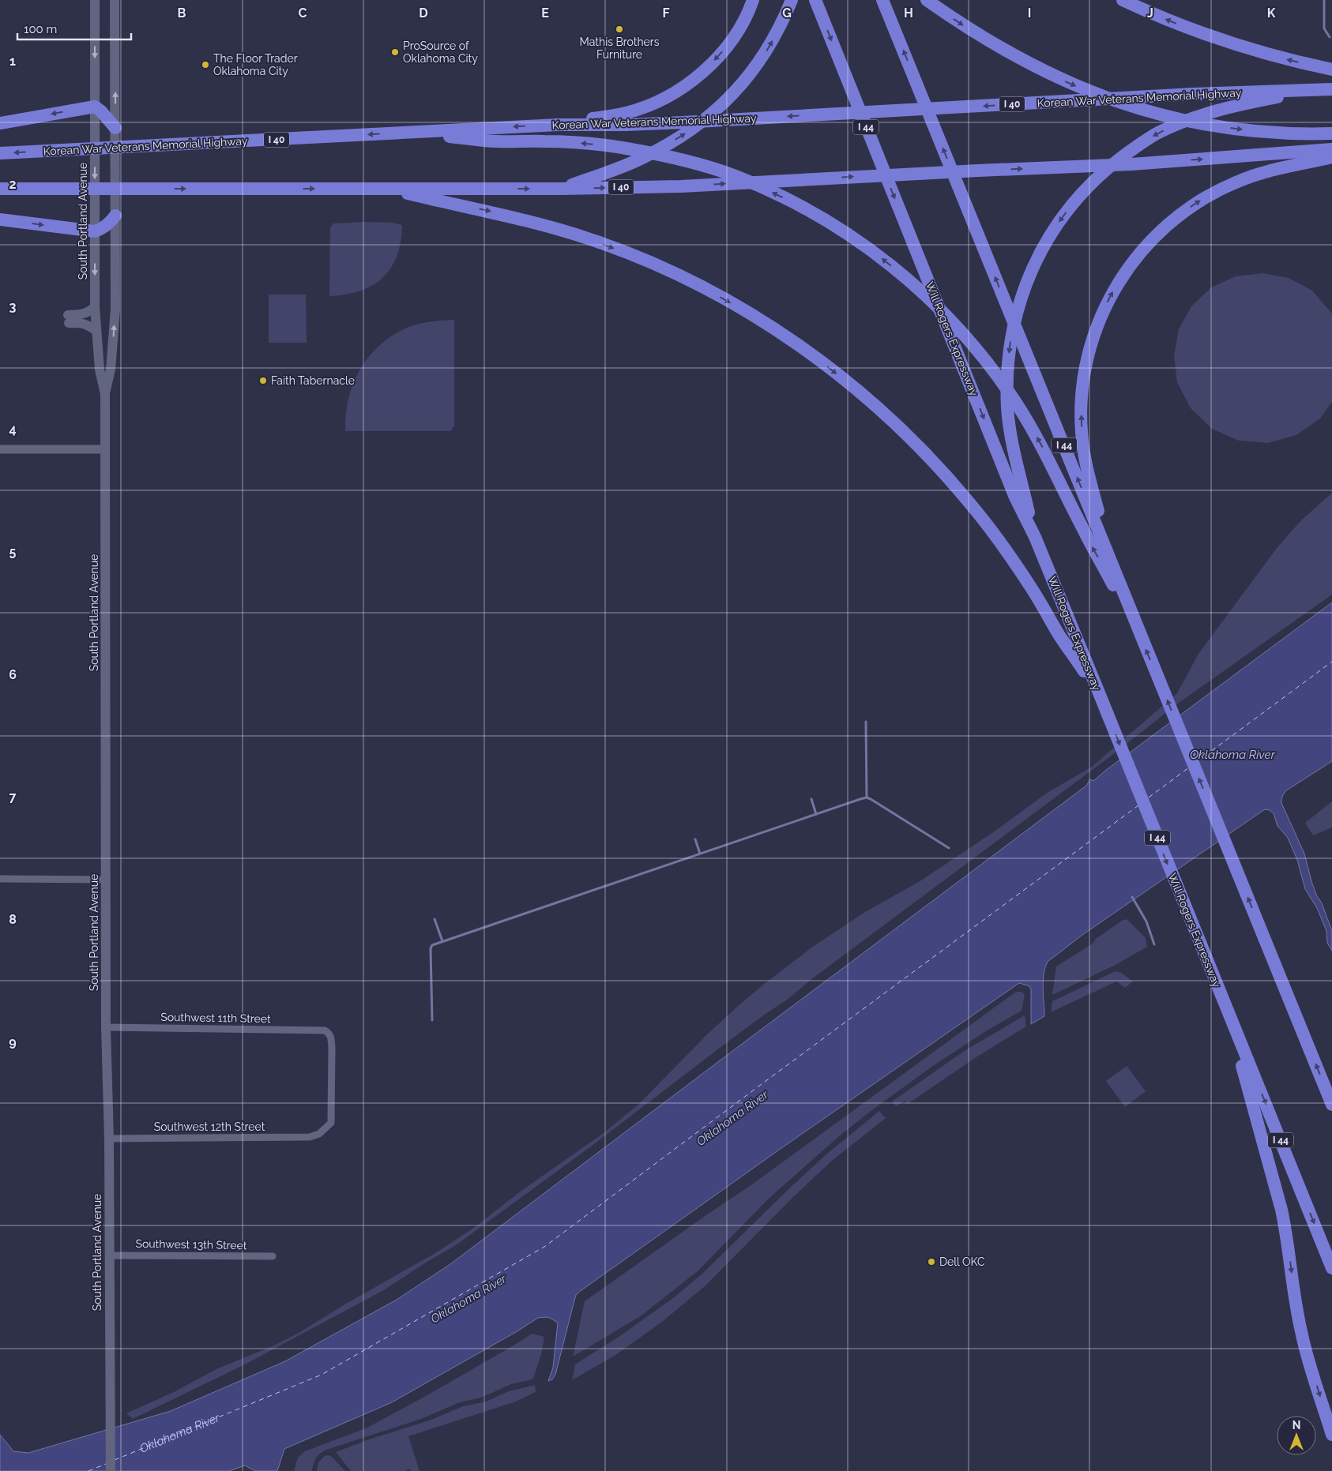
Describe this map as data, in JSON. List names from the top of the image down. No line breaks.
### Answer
{"streets":{"highway":["Korean War Veterans Memorial Highway","I 40","I 44","Will Rogers Expressway"],"main road":["South Portland Avenue"],"street":["Southwest 11th Street","Southwest 12th Street","Southwest 13th Street"]},"crossings":[["South Portland Avenue","Southwest 11th Street"],["South Portland Avenue","Southwest 12th Street"],["South Portland Avenue","Southwest 13th Street"],["Southwest 11th Street","Southwest 12th Street"]],"water":["Oklahoma River"],"places":["Mathis Brothers Furniture","ProSource of Oklahoma City","The Floor Trader Oklahoma City","Faith Tabernacle","Dell OKC"],"scale_bar":"100 m","north":"top","grid":{"columns":["B","C","D","E","F","G","H","I","J","K"],"rows":["1","2","3","4","5","6","7","8","9"]}}
